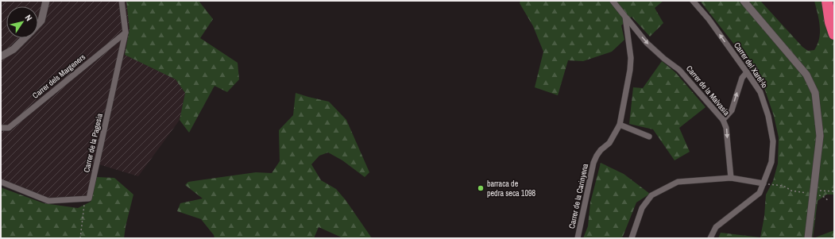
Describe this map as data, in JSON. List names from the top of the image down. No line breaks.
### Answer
{"streets":{"street":["Carrer del Xarel·lo","Carrer dels Margeners","Carrer de la Malvasia","Carrer de la Pagesia","Carrer de la Carinyena"]},"crossings":[["Carrer dels Margeners","Carrer de la Pagesia"],["Carrer de la Malvasia","Carrer de la Carinyena"]],"one_way":["Carrer de la Malvasia"],"places":["barraca de pedra seca 1098"],"north":"top right"}
